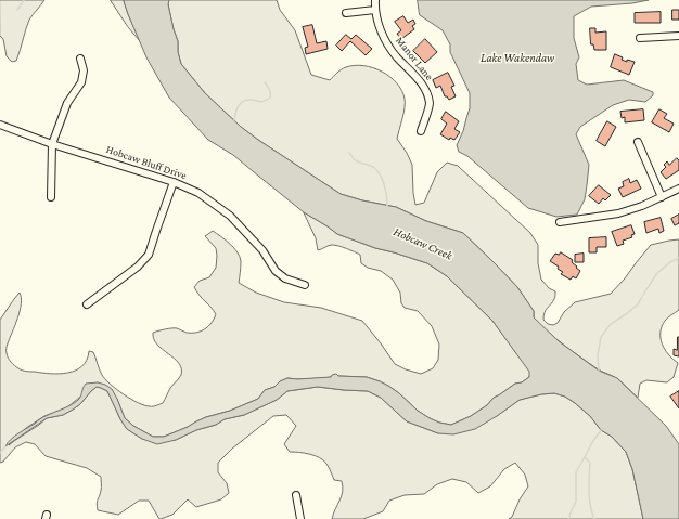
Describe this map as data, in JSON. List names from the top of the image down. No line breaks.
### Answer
{"streets":{"street":["Manor Lane","Hobcaw Bluff Drive"]},"water":["Lake Wakendaw","Hobcaw Creek"]}
